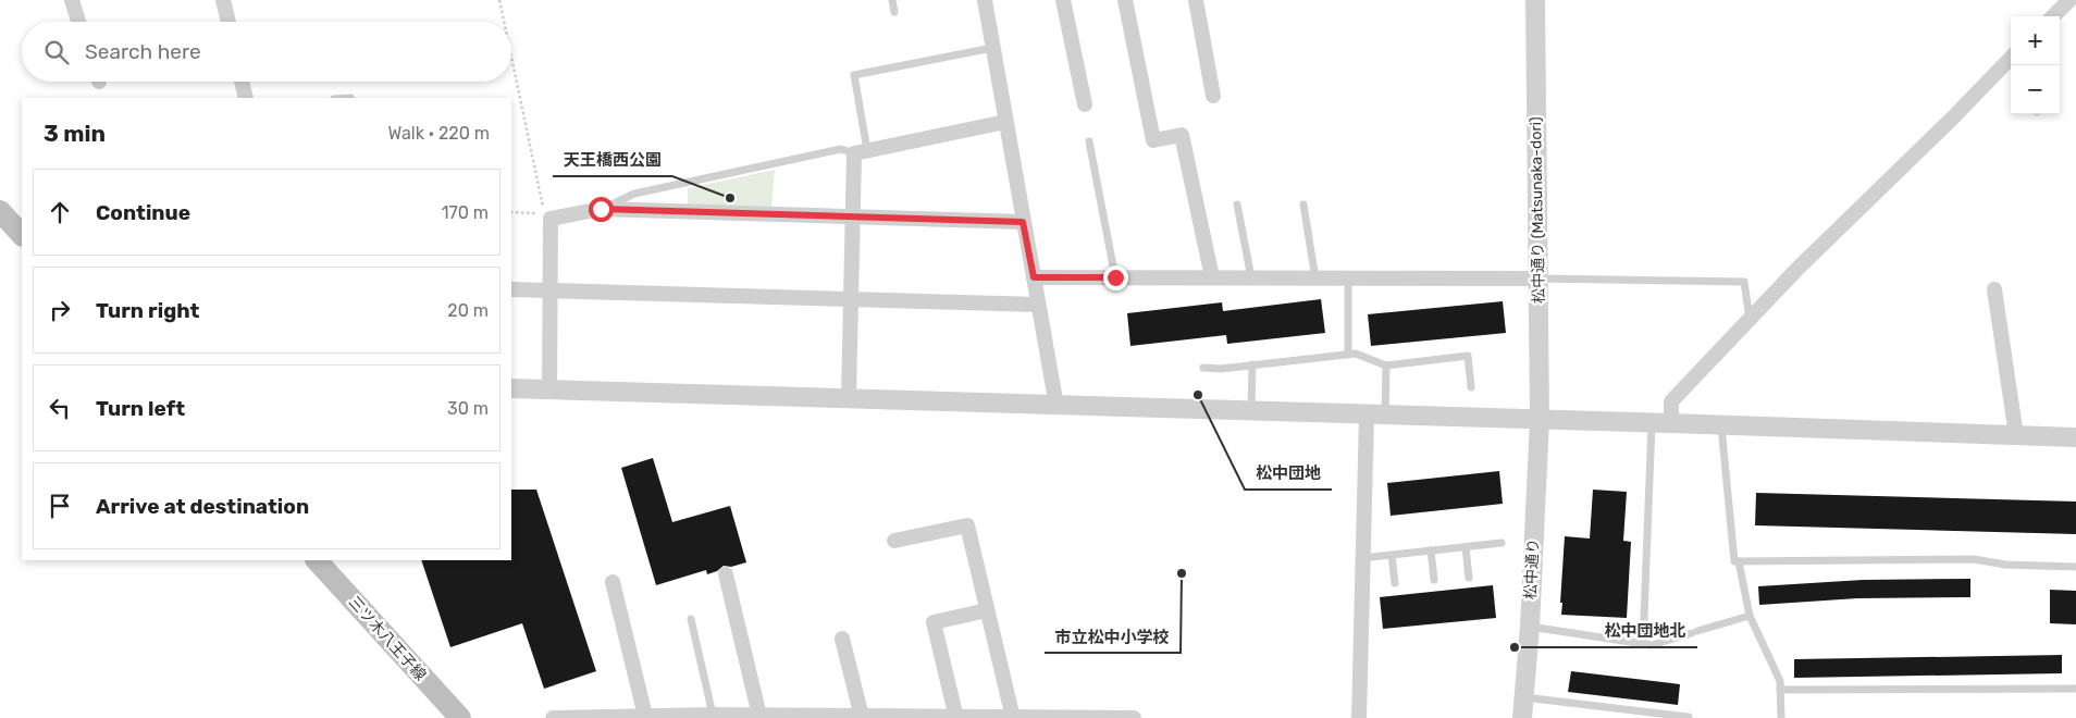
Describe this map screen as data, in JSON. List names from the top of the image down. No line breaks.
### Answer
{"streets":{"main road":["三ツ木八王子線"],"street":["松中通り (Matsunaka-dori)","松中通り"]},"crossings":[["松中通り (Matsunaka-dori)","松中通り"]],"places":["天王橋西公園","松中団地","市立松中小学校","松中団地北"],"page":{"map_buttons":["+","−"],"search":"Search here","heading":["3 min","Walk · 220 m"],"list":[["Continue","170 m"],["Turn right","20 m"],["Turn left","30 m"],"Arrive at destination"]}}
